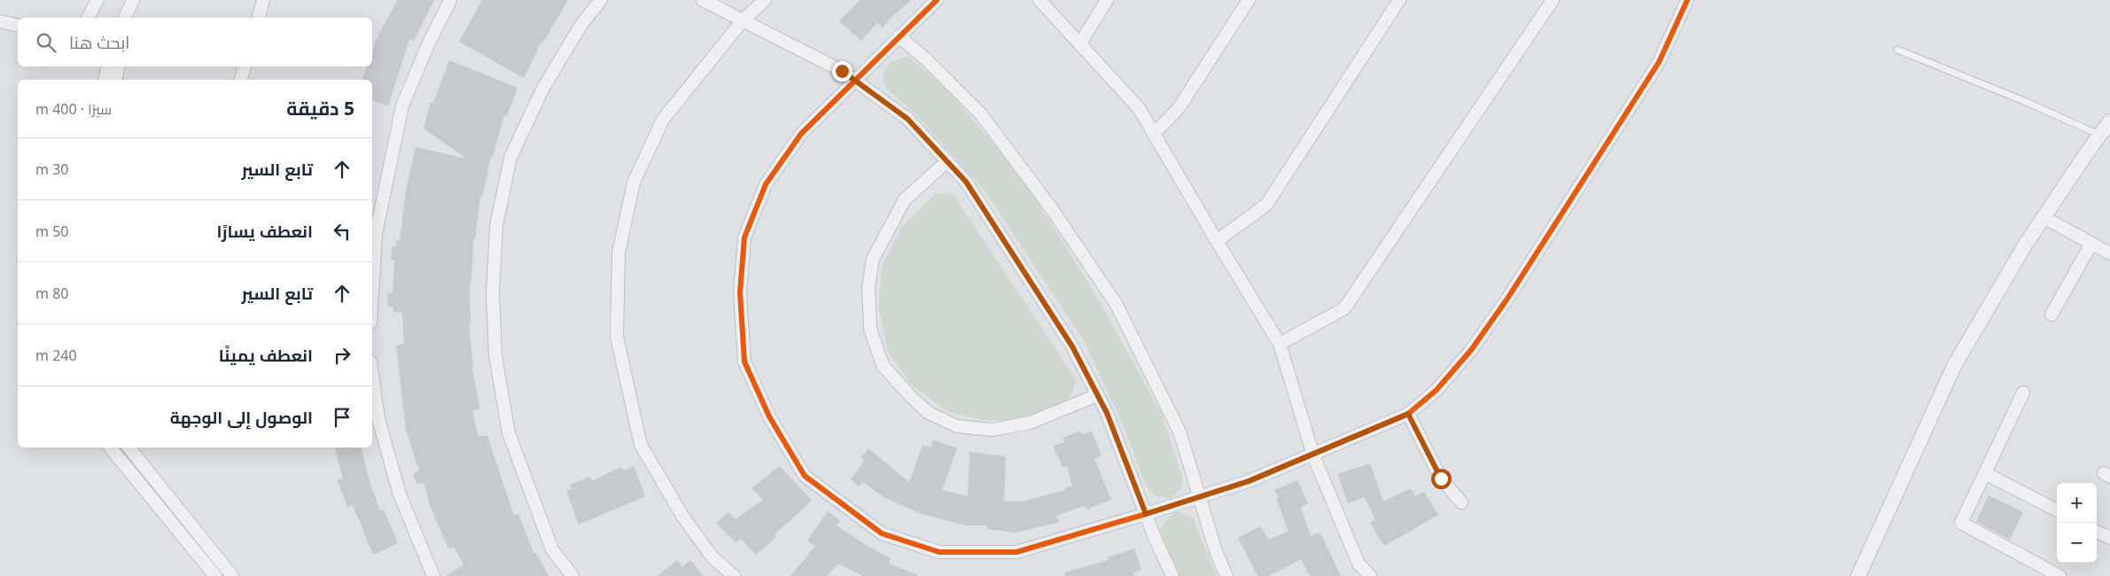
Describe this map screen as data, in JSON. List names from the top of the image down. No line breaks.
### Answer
{"page":{"search":"ابحث هنا","heading":["5 دقيقة","سيرًا · 400 m"],"list":[["تابع السير","30 m"],["انعطف يسارًا","50 m"],["تابع السير","80 m"],["انعطف يمينًا","240 m"],"الوصول إلى الوجهة"],"map_buttons":["+","−"]}}
